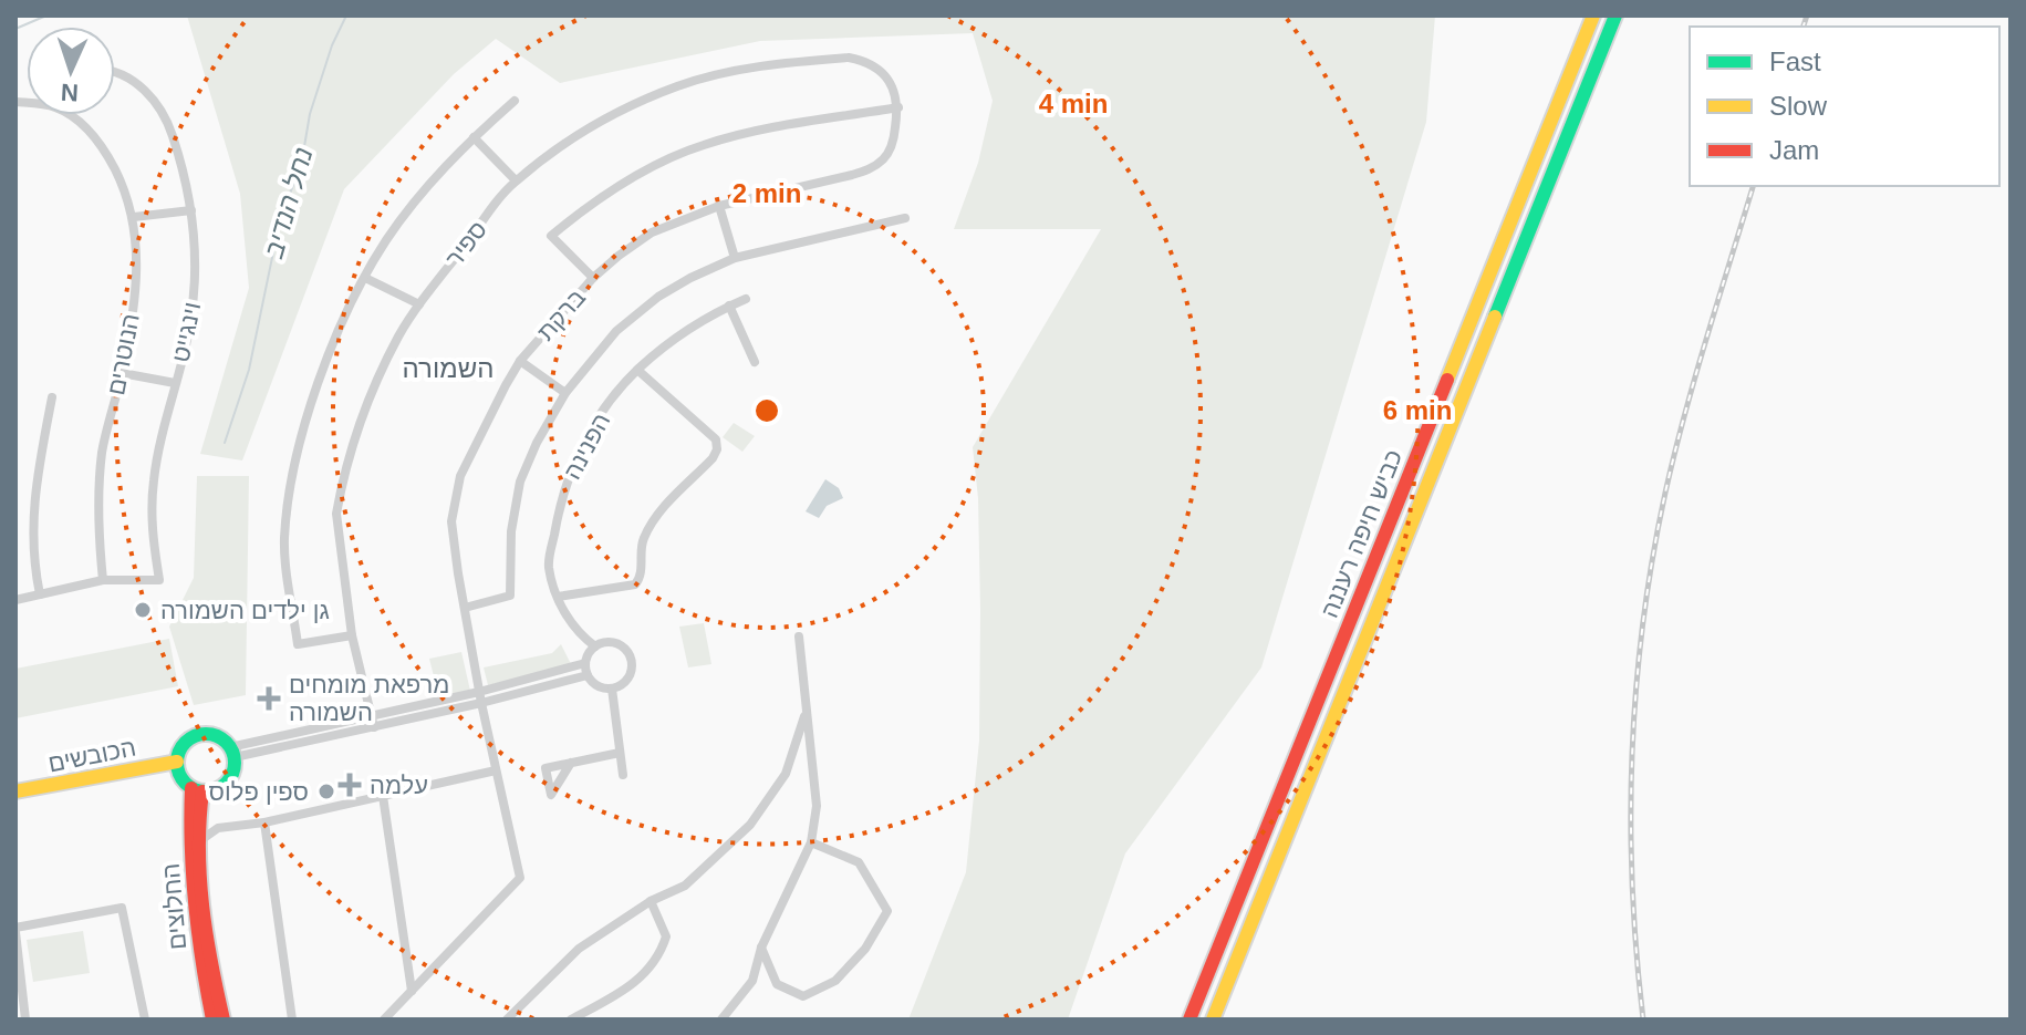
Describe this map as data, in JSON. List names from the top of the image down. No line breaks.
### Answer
{"streets":{"main road":["כביש חיפה רעננה","הכובשים","החלוצים"],"street":["ספיר","ברקת","וינגייט","הנוטרים","הפנינה"]},"crossings":[["ספיר","ברקת"],["וינגייט","הנוטרים"],["הכובשים","החלוצים"]],"districts":["השמורה"],"water":["נחל הנדיב"],"places":{"other":["גן ילדים השמורה","ספין פלוס"],"health":["מרפאת מומחים השמורה","עלמה"]},"legend":["Fast","Slow","Jam"],"north":"bottom","rings":["4 min","2 min","6 min"]}
